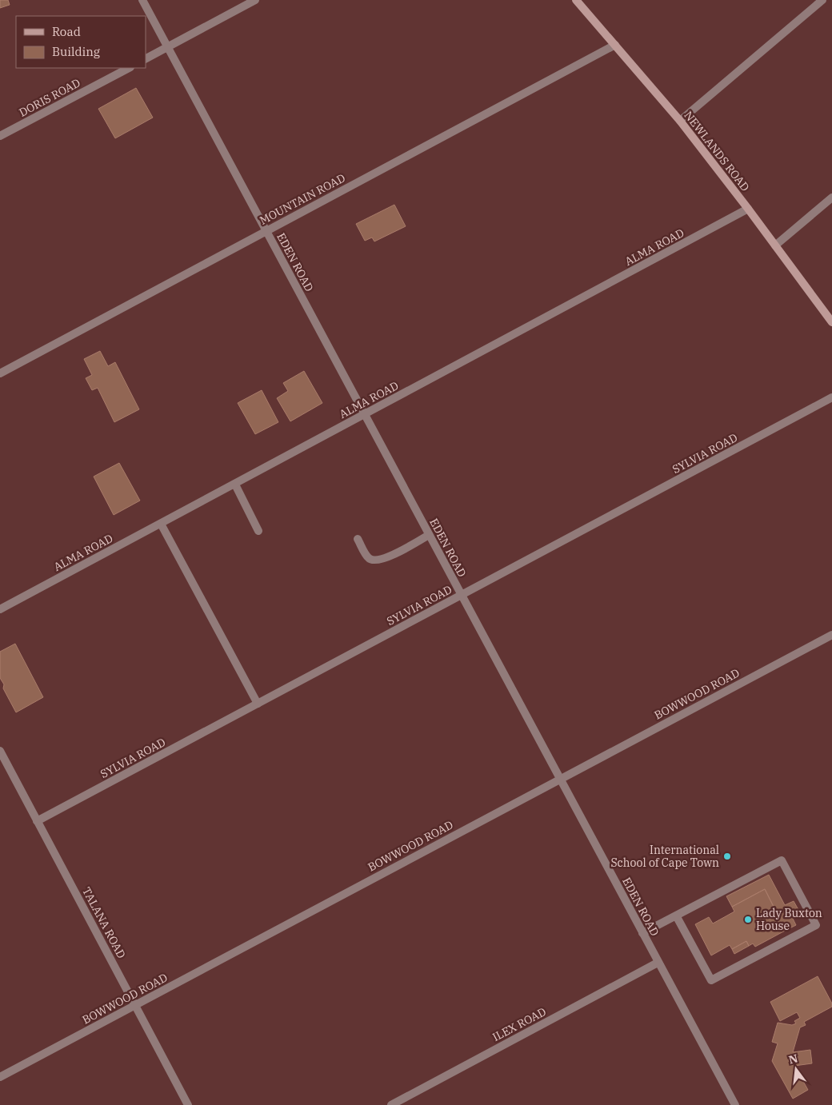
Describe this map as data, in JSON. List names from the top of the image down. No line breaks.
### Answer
{"streets":{"main road":["NEWLANDS ROAD"],"street":["DORIS ROAD","MOUNTAIN ROAD","ALMA ROAD","EDEN ROAD","SYLVIA ROAD","BOWWOOD ROAD","TALANA ROAD","ILEX ROAD"]},"crossings":[["NEWLANDS ROAD","MOUNTAIN ROAD"],["NEWLANDS ROAD","ALMA ROAD"],["MOUNTAIN ROAD","EDEN ROAD"],["ALMA ROAD","EDEN ROAD"],["EDEN ROAD","SYLVIA ROAD"],["EDEN ROAD","BOWWOOD ROAD"],["EDEN ROAD","ILEX ROAD"],["SYLVIA ROAD","TALANA ROAD"],["BOWWOOD ROAD","TALANA ROAD"]],"places":["International School of Cape Town","Lady Buxton House"],"legend":["Road","Building"],"north":"top"}
